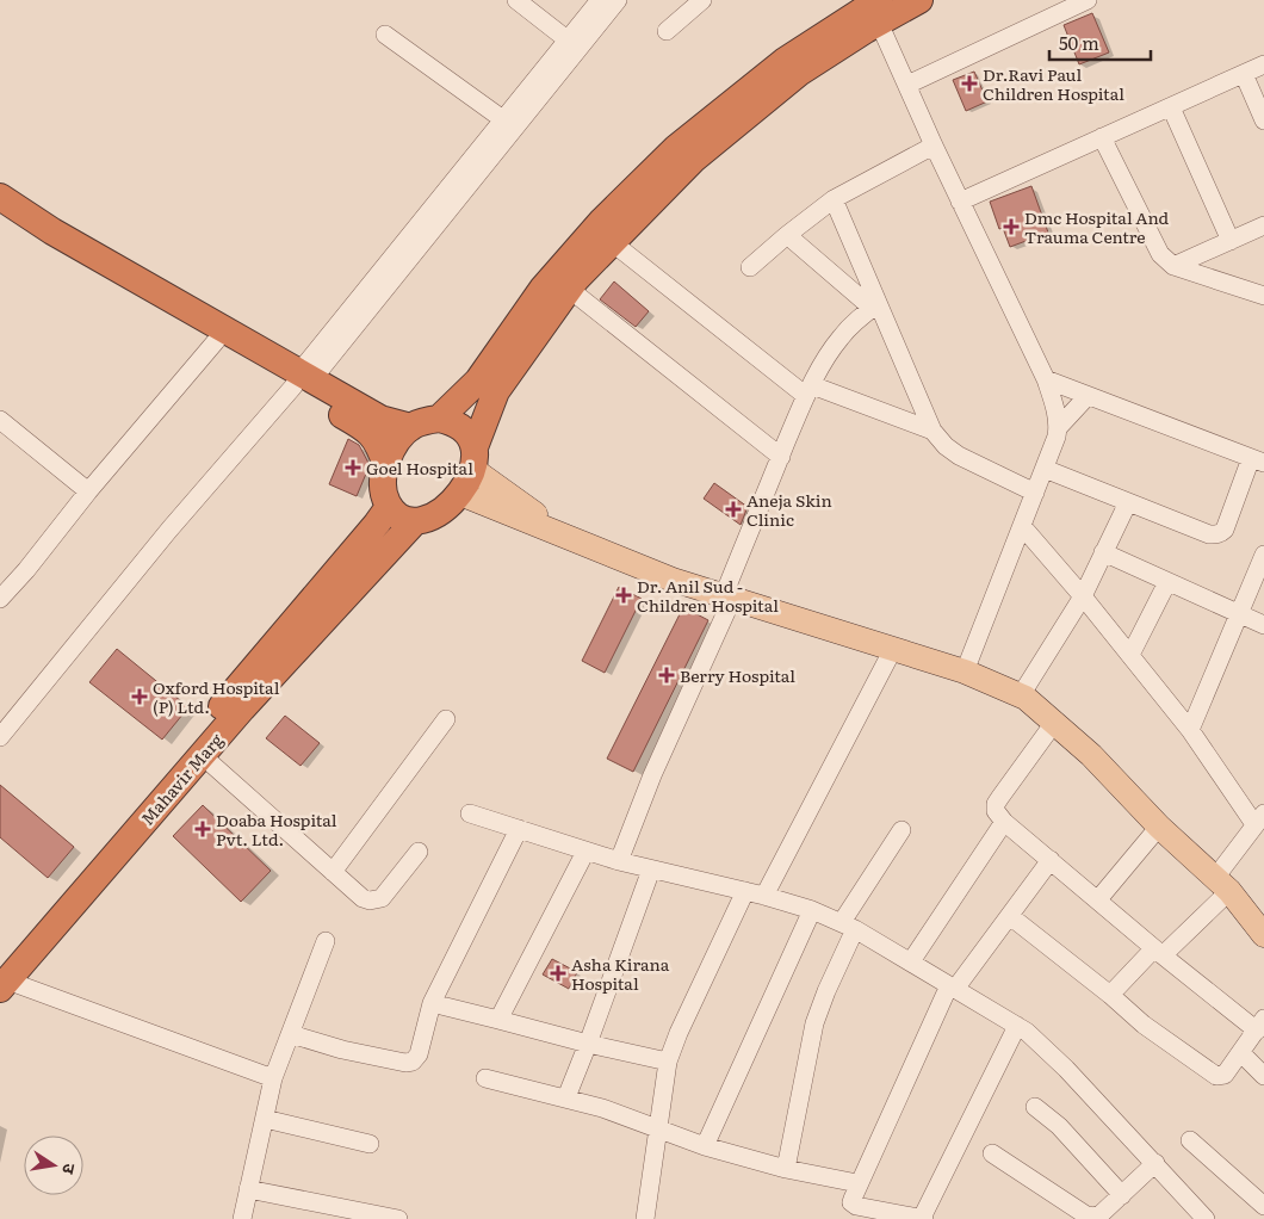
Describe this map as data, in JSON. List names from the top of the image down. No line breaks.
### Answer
{"streets":{"highway":["Mahavir Marg"]},"places":{"health":["Dr.Ravi Paul Children Hospital","Dmc Hospital And Trauma Centre","Goel Hospital","Aneja Skin Clinic","Dr. Anil Sud - Children Hospital","Berry Hospital","Oxford Hospital (P) Ltd.","Doaba Hospital Pvt. Ltd.","Asha Kirana Hospital"]},"scale_bar":"50 m","north":"right"}
